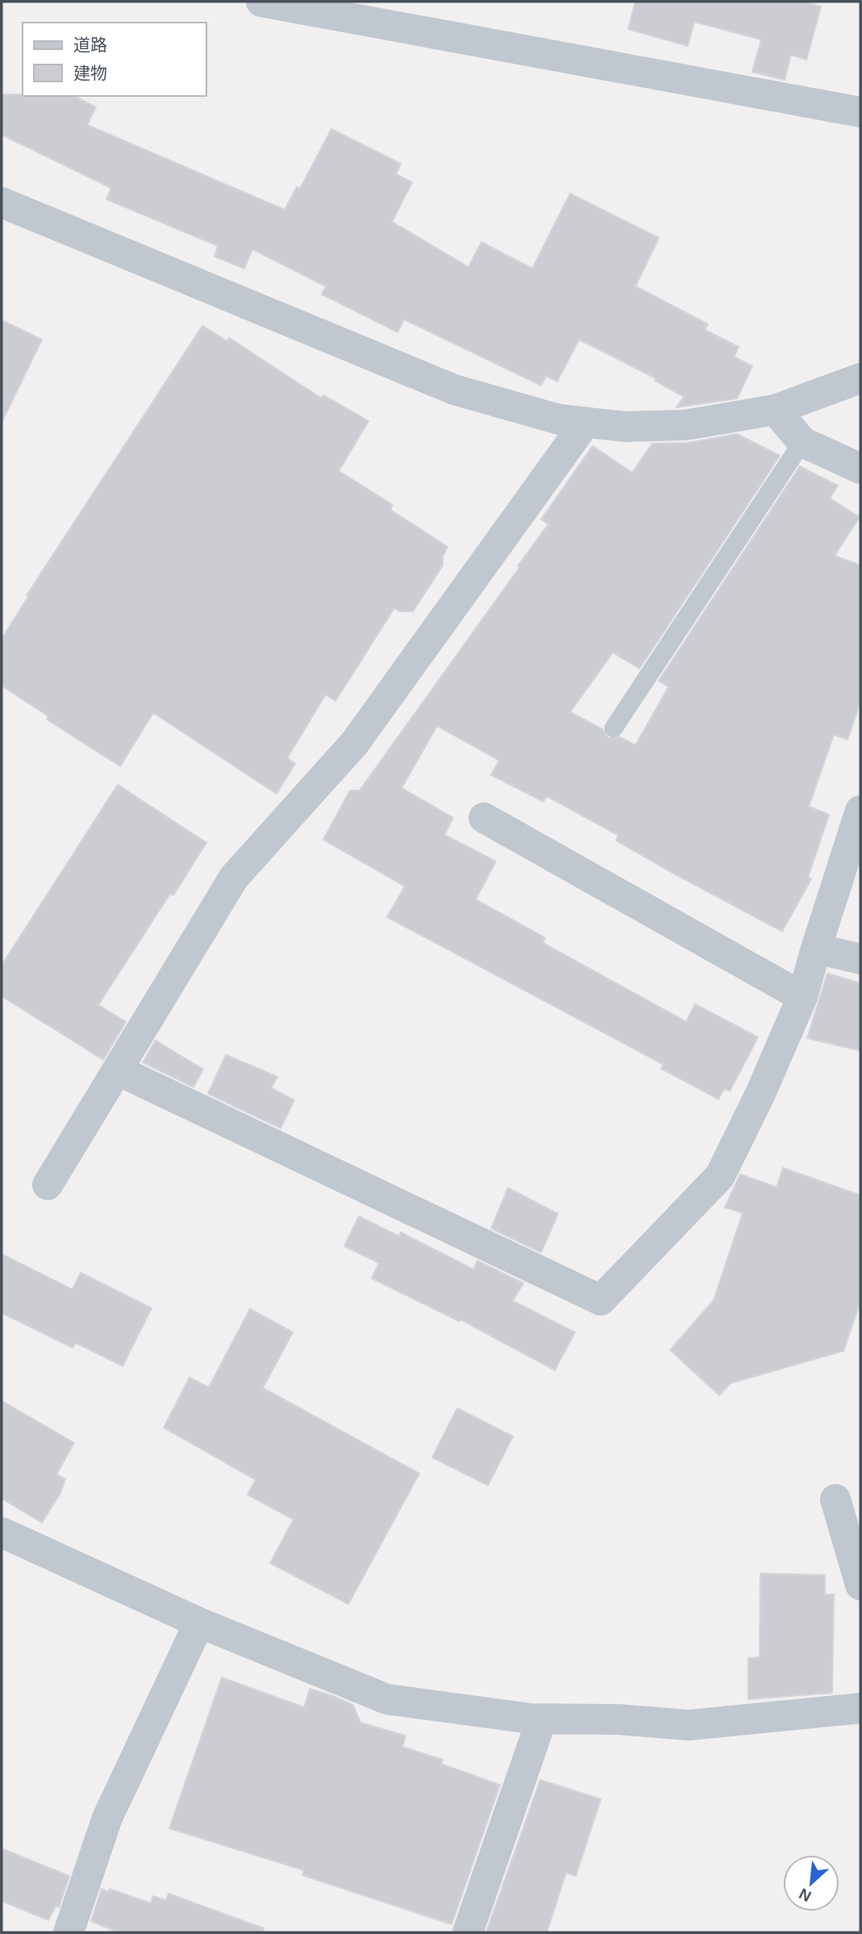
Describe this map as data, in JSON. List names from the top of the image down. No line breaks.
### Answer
{"legend":["道路","建物"],"north":"bottom left"}
